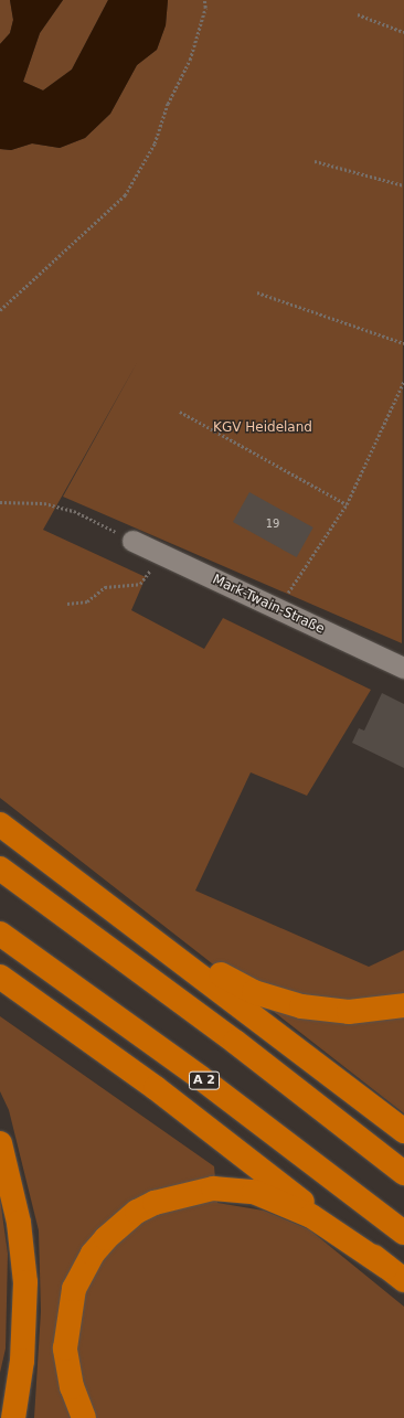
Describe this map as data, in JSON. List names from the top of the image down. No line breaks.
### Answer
{"streets":{"highway":["A 2"],"street":["Mark-Twain-Straße"]},"parks":["KGV Heideland"],"house_numbers":["19"]}
